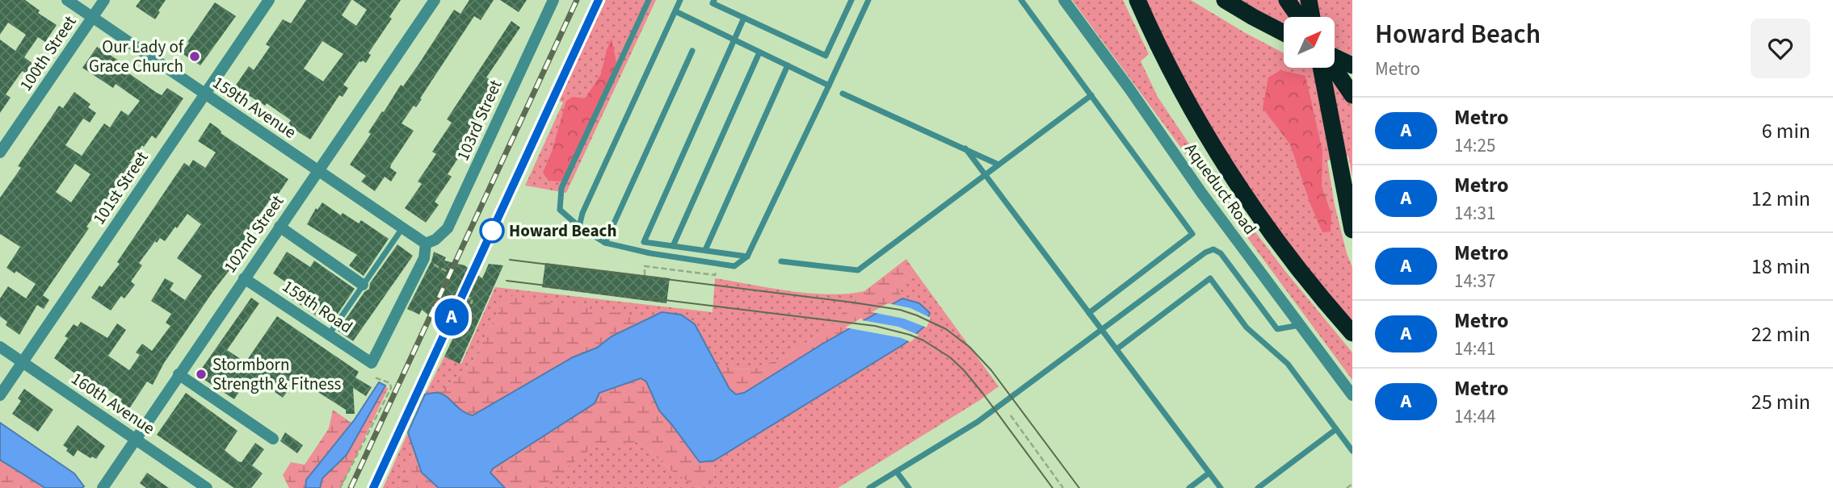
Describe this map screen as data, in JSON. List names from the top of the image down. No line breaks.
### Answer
{"streets":{"street":["100th Street","159th Avenue","103rd Street","101st Street","Aqueduct Road","102nd Street","159th Road","160th Avenue"]},"crossings":[["100th Street","159th Avenue"],["159th Avenue","103rd Street"],["159th Avenue","101st Street"],["159th Avenue","102nd Street"],["159th Avenue","159th Road"],["103rd Street","159th Road"],["101st Street","160th Avenue"],["102nd Street","159th Road"],["102nd Street","160th Avenue"]],"places":["Our Lady of Grace Church","Howard Beach","Stormborn Strength & Fitness"],"lines":["metro line A"],"north":"top right","page":{"on_map":"A","heading":["Howard Beach","Metro"],"list":[{"mark":"A","name":"Metro","note":"14:25","value":"6 min"},{"mark":"A","name":"Metro","note":"14:31","value":"12 min"},{"mark":"A","name":"Metro","note":"14:37","value":"18 min"},{"mark":"A","name":"Metro","note":"14:41","value":"22 min"},{"mark":"A","name":"Metro","note":"14:44","value":"25 min"}]}}
